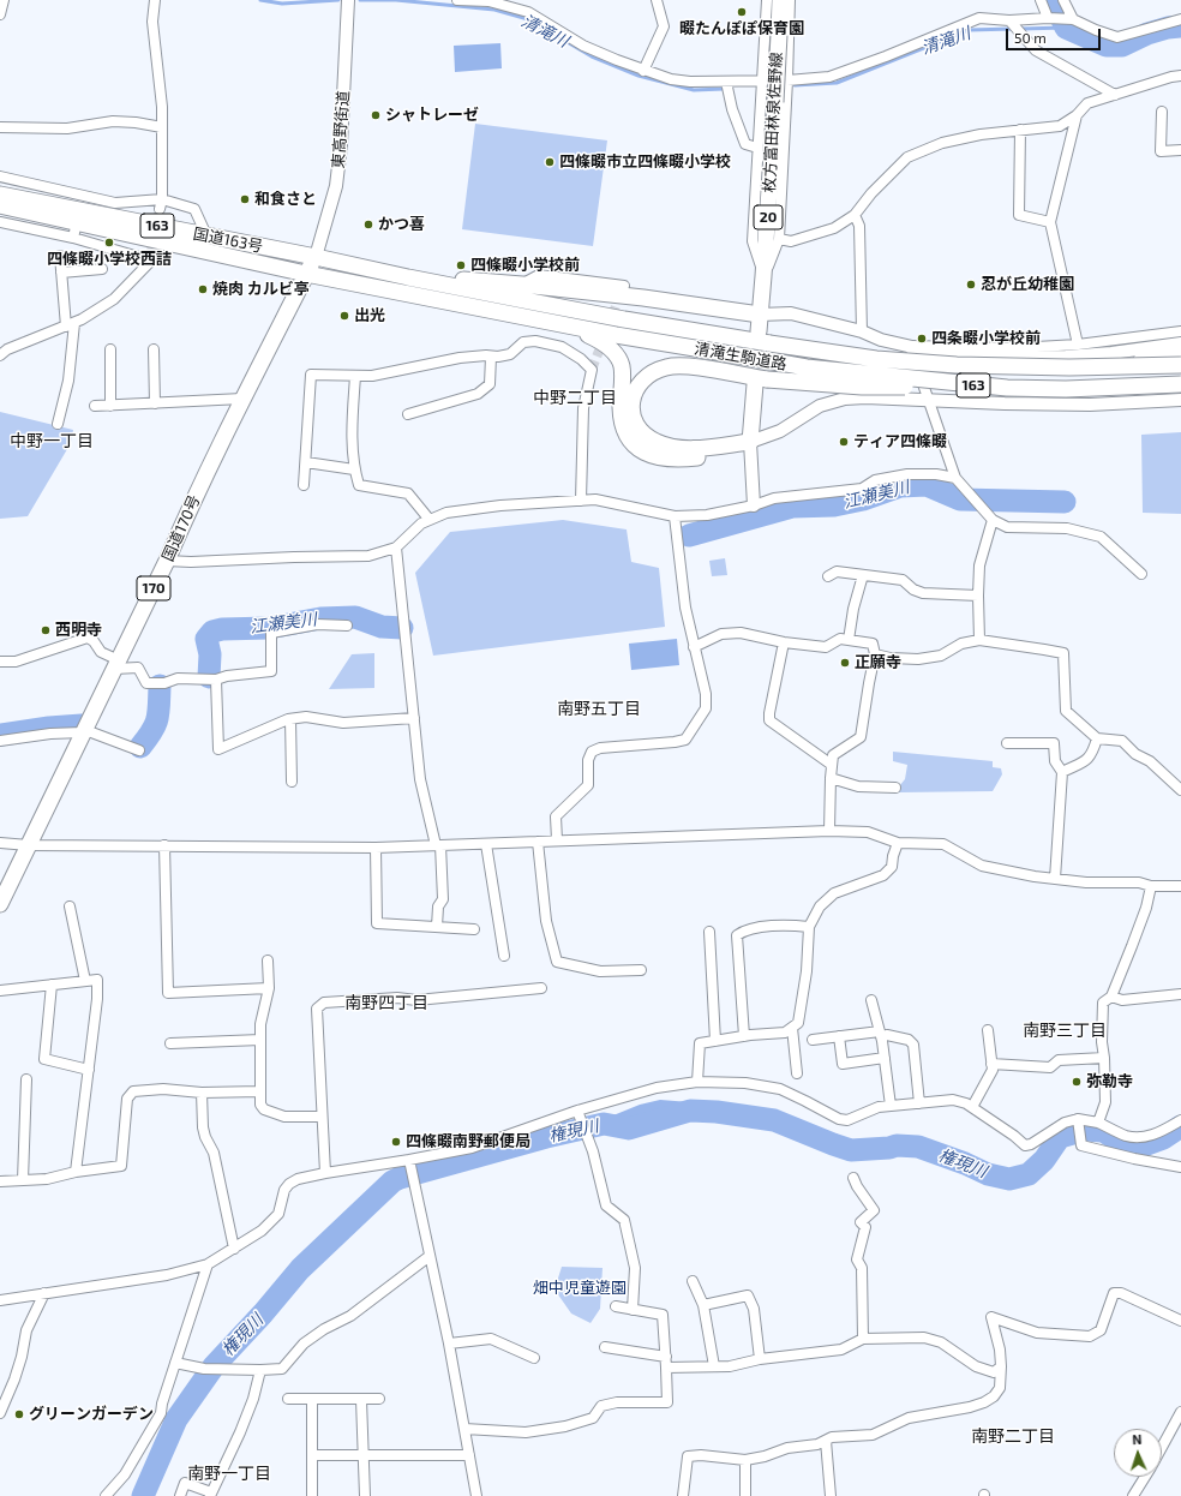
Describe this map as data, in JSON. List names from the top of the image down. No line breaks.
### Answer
{"streets":{"main road":["枚方富田林泉佐野線","20","163","国道163号","清滝生駒道路","国道170号","170"],"street":["東高野街道"]},"crossings":[["東高野街道","国道163号"],["東高野街道","国道170号"],["163","清滝生駒道路"],["国道163号","清滝生駒道路"],["国道163号","国道170号"],["清滝生駒道路","国道170号"]],"districts":["中野二丁目","中野一丁目","南野五丁目","南野四丁目","南野三丁目","南野二丁目","南野一丁目"],"water":["清滝川","江瀬美川","権現川"],"parks":["畑中児童遊園"],"places":["畷たんぽぽ保育園","シャトレーゼ","四條畷市立四條畷小学校","和食さと","かつ喜","四條畷小学校西詰","四條畷小学校前","忍が丘幼稚園","焼肉 カルビ亭","出光","四条畷小学校前","ティア四條畷","西明寺","正願寺","弥勒寺","四條畷南野郵便局","グリーンガーデン"],"scale_bar":"50 m","north":"top"}
